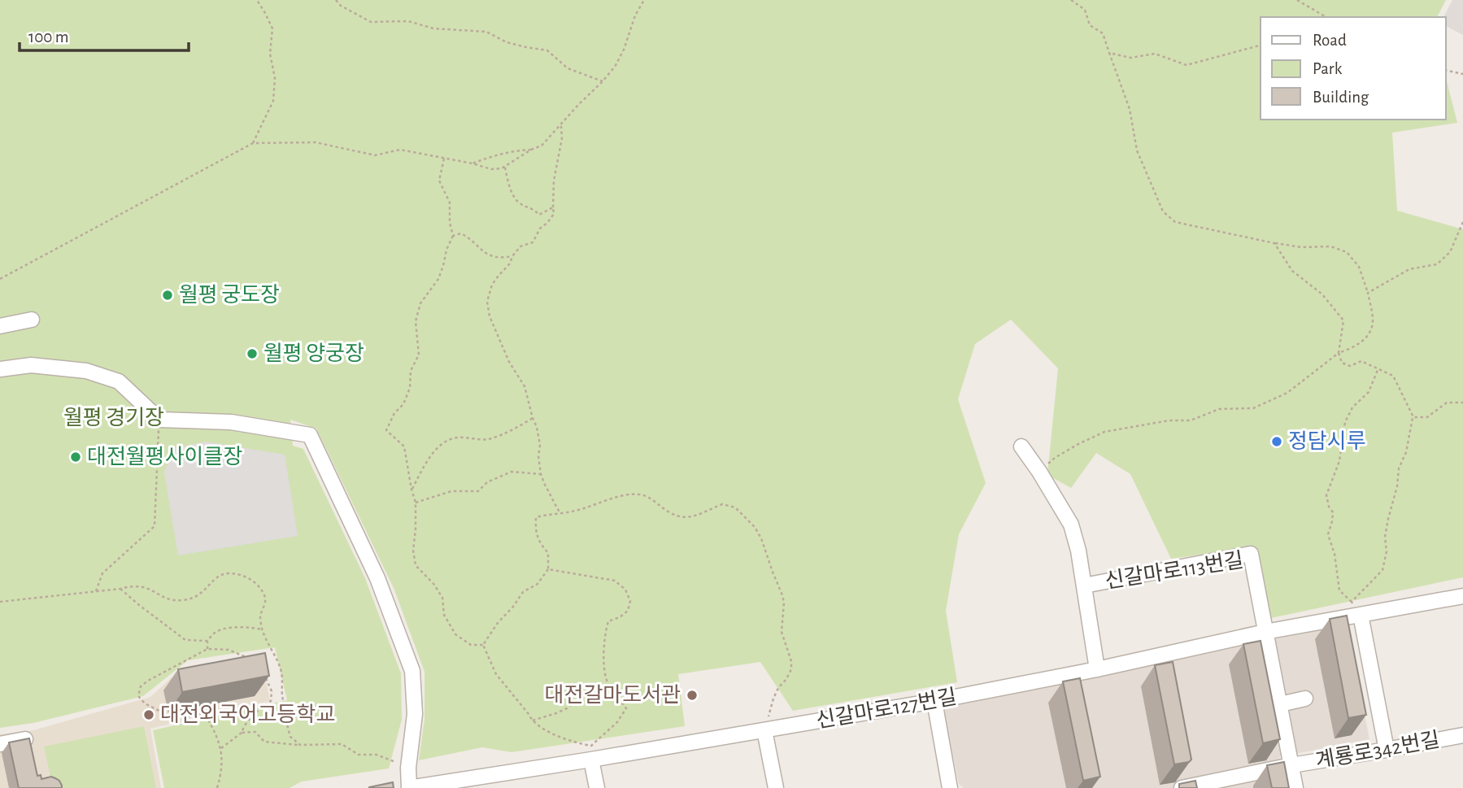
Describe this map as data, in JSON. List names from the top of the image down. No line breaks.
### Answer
{"streets":{"street":["신갈마로113번길","신갈마로127번길","계룡로342번길"]},"crossings":[["신갈마로113번길","신갈마로127번길"],["신갈마로113번길","계룡로342번길"]],"parks":["월평 경기장"],"places":["월평 궁도장","월평 양궁장","정담시루","대전월평사이클장","대전갈마도서관","대전외국어고등학교"],"legend":["Road","Park","Building"],"scale_bar":"100 m"}
